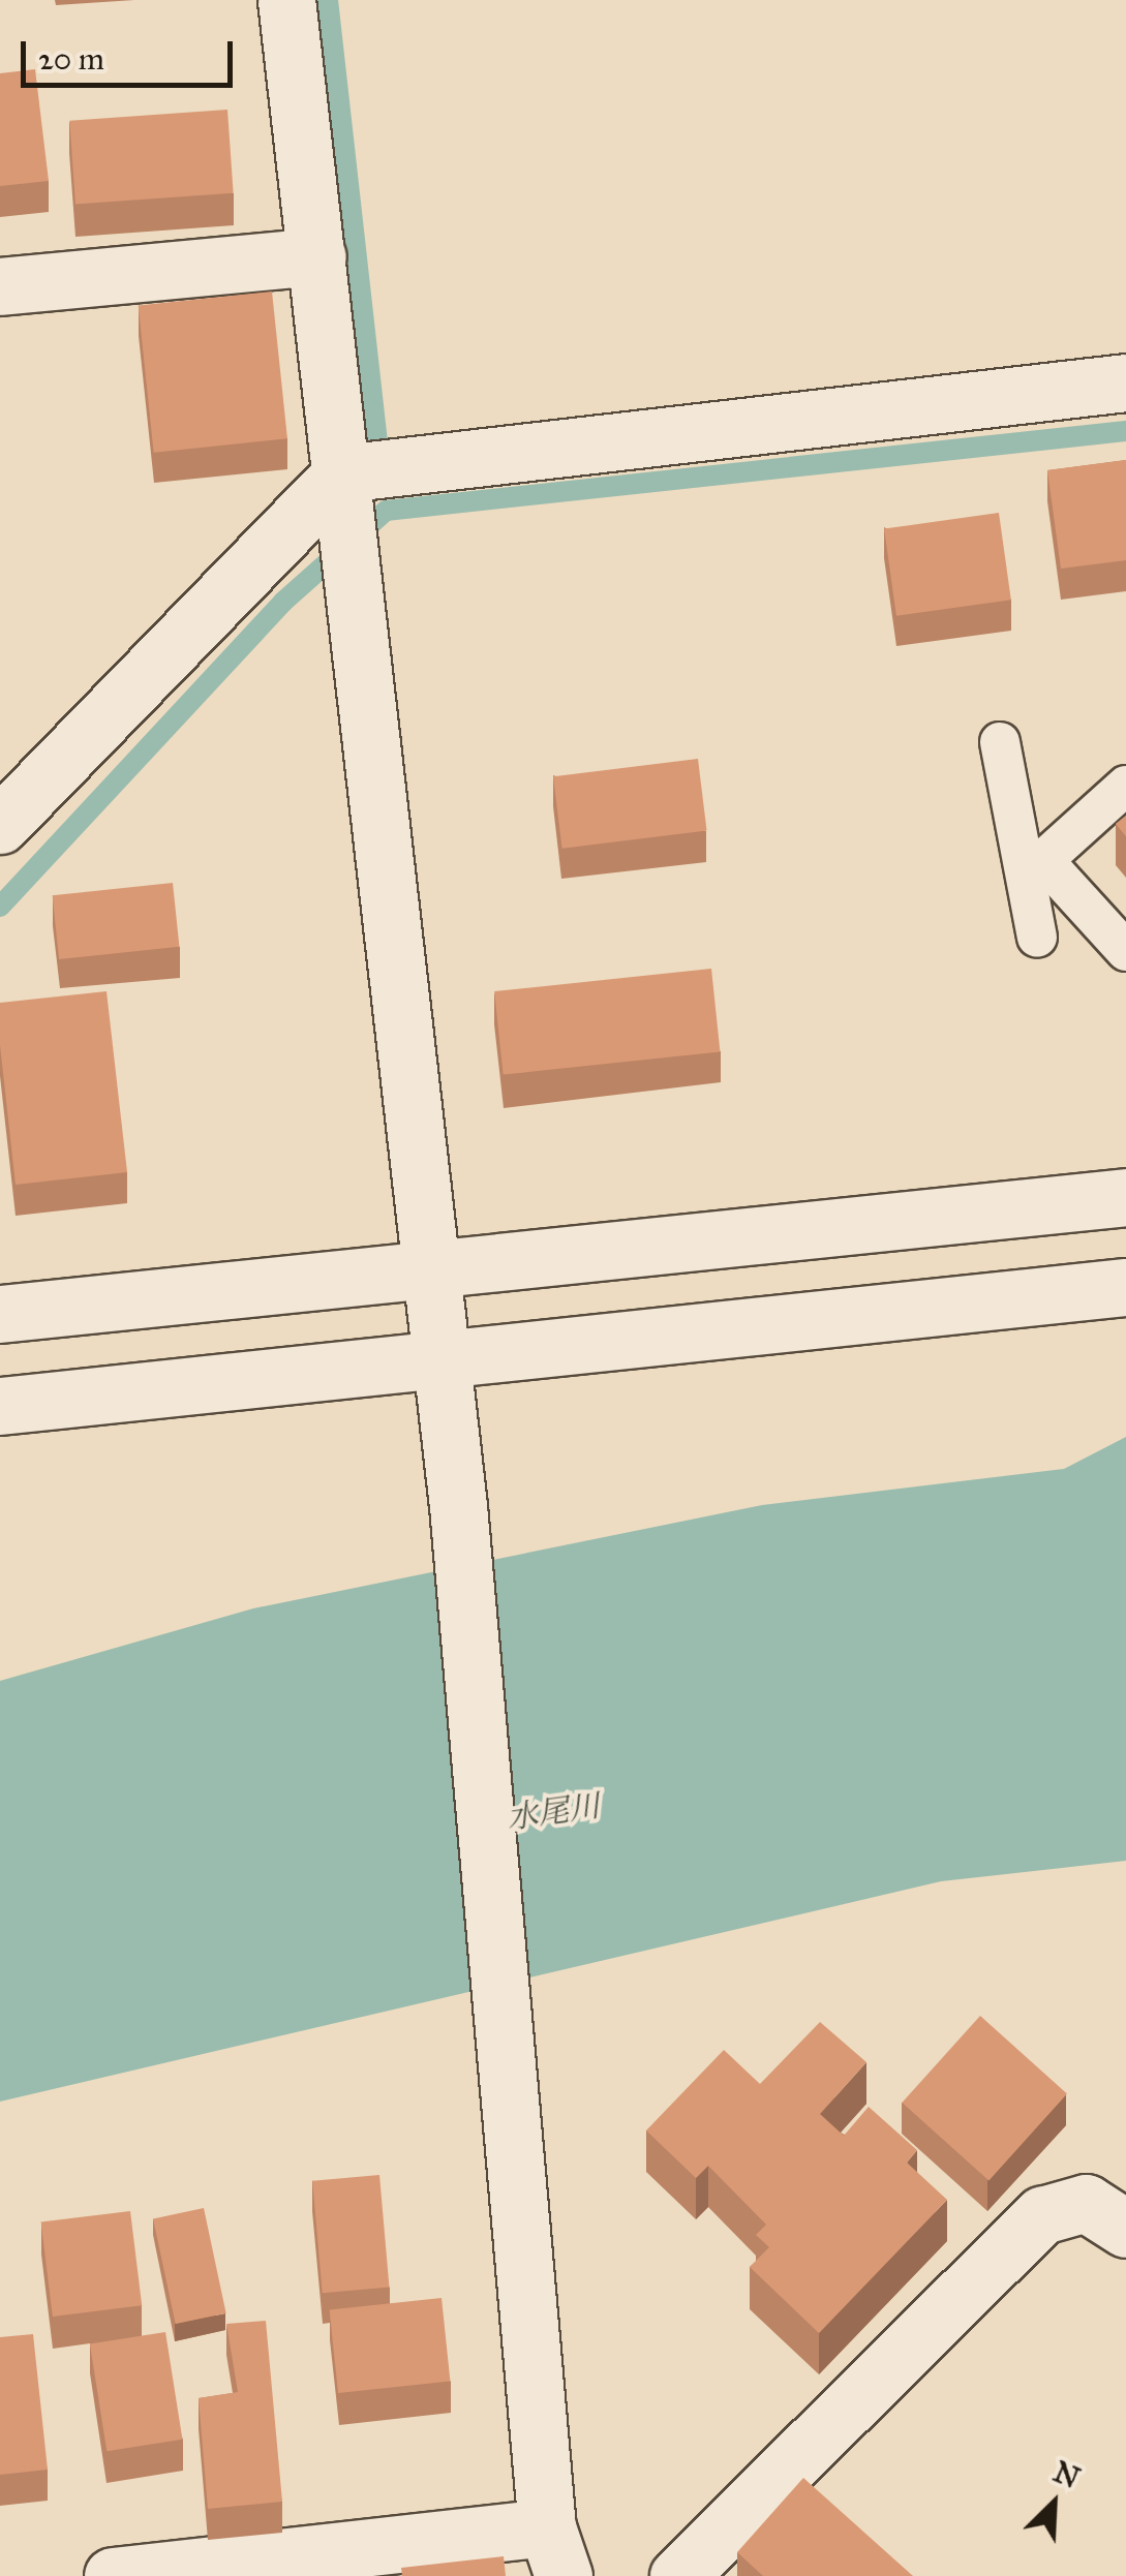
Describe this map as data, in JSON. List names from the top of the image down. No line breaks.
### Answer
{"water":["水尾川"],"scale_bar":"20 m","north":"top right"}
